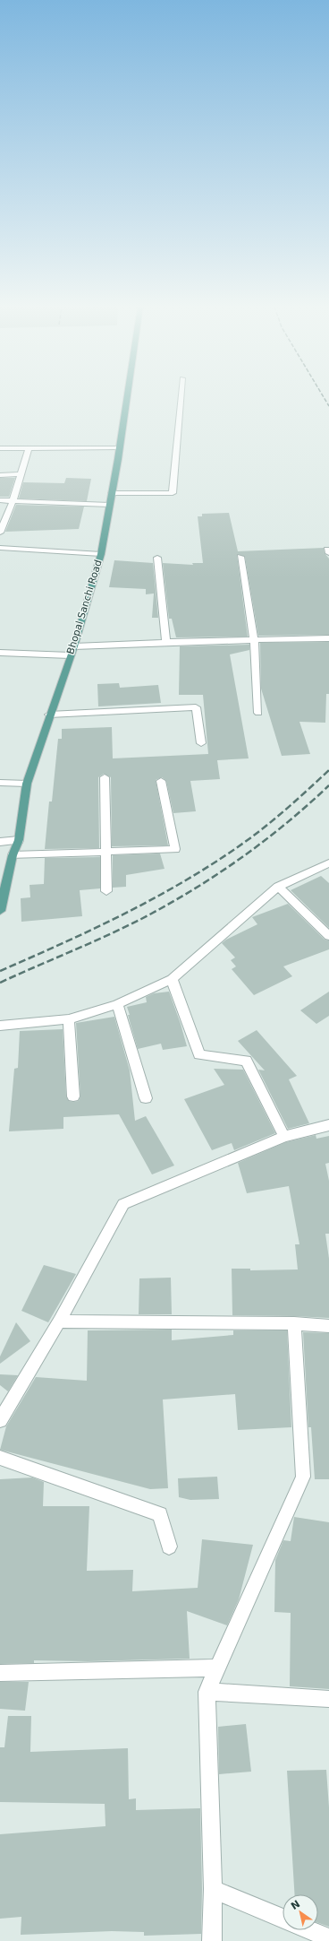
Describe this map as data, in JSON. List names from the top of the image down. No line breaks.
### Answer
{"streets":{"main road":["Bhopal Sanchi Road"]},"north":"top left"}
